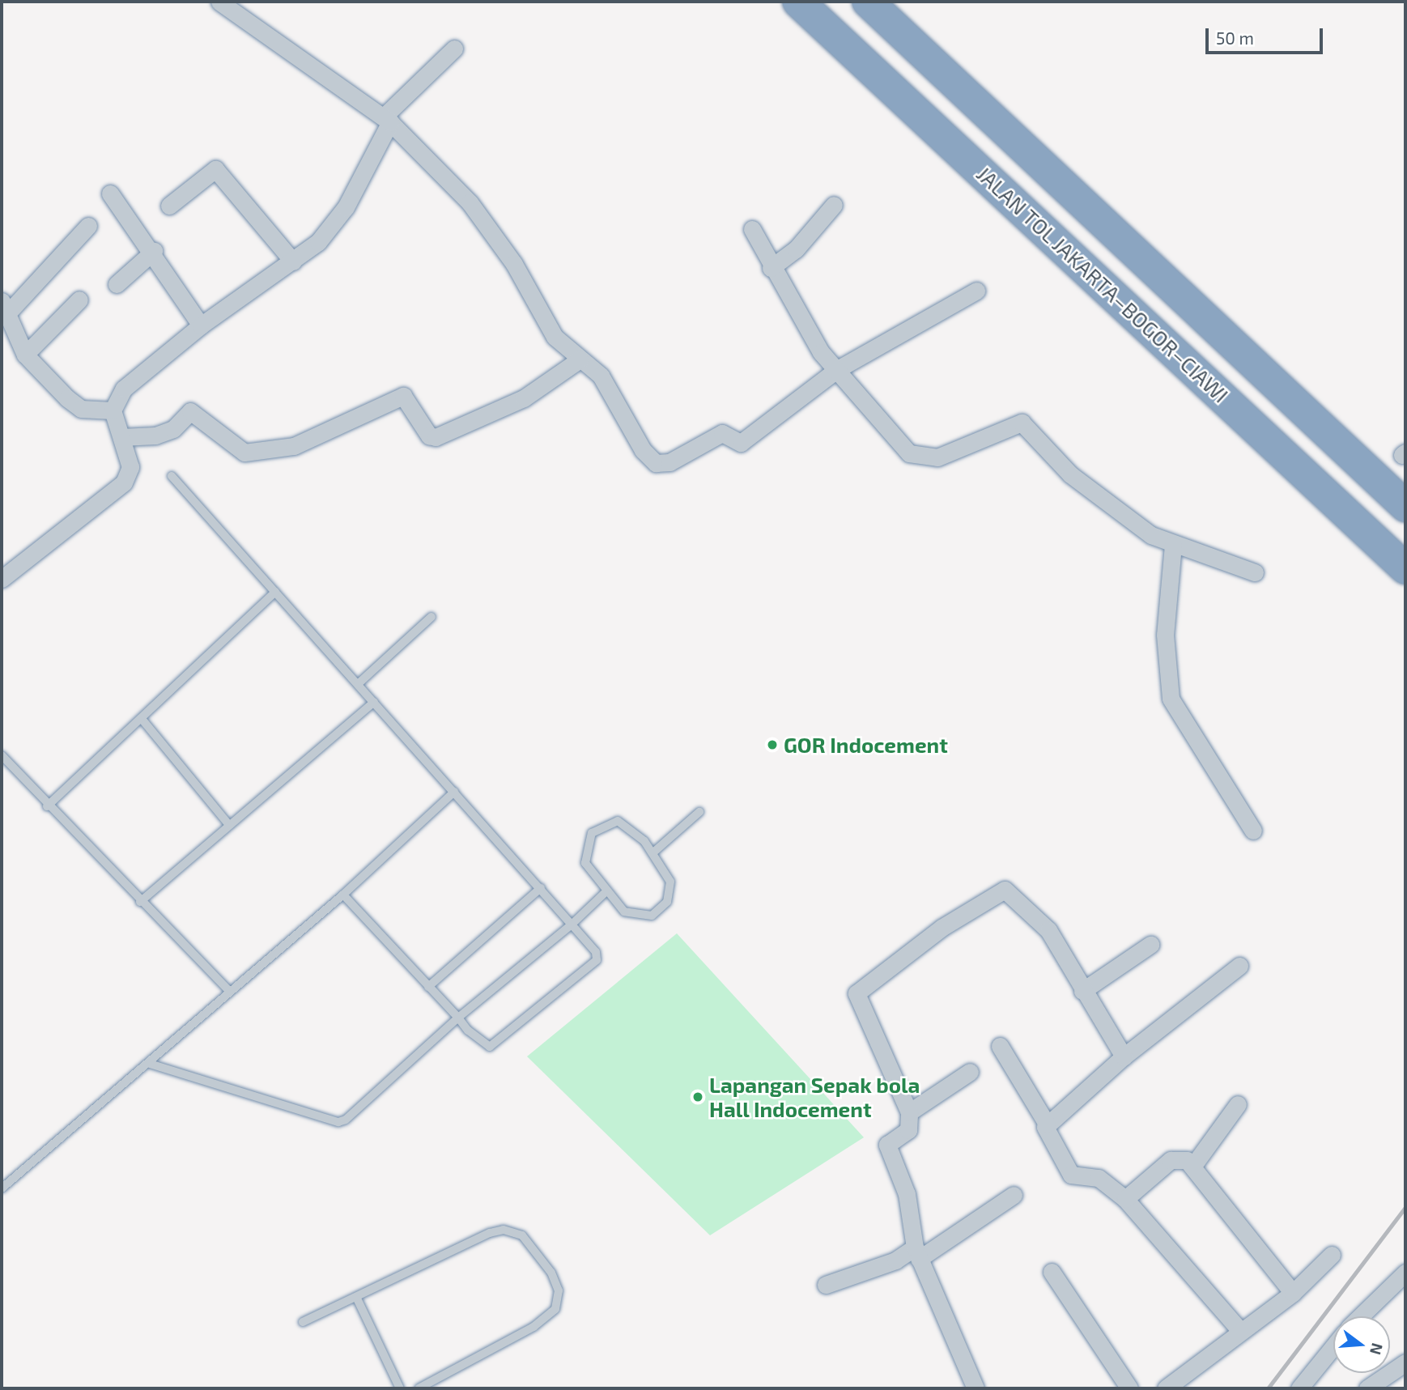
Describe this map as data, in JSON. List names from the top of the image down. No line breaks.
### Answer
{"streets":{"highway":["JALAN TOL JAKARTA–BOGOR–CIAWI"]},"places":["GOR Indocement","Lapangan Sepak bola Hall Indocement"],"scale_bar":"50 m","north":"right"}
